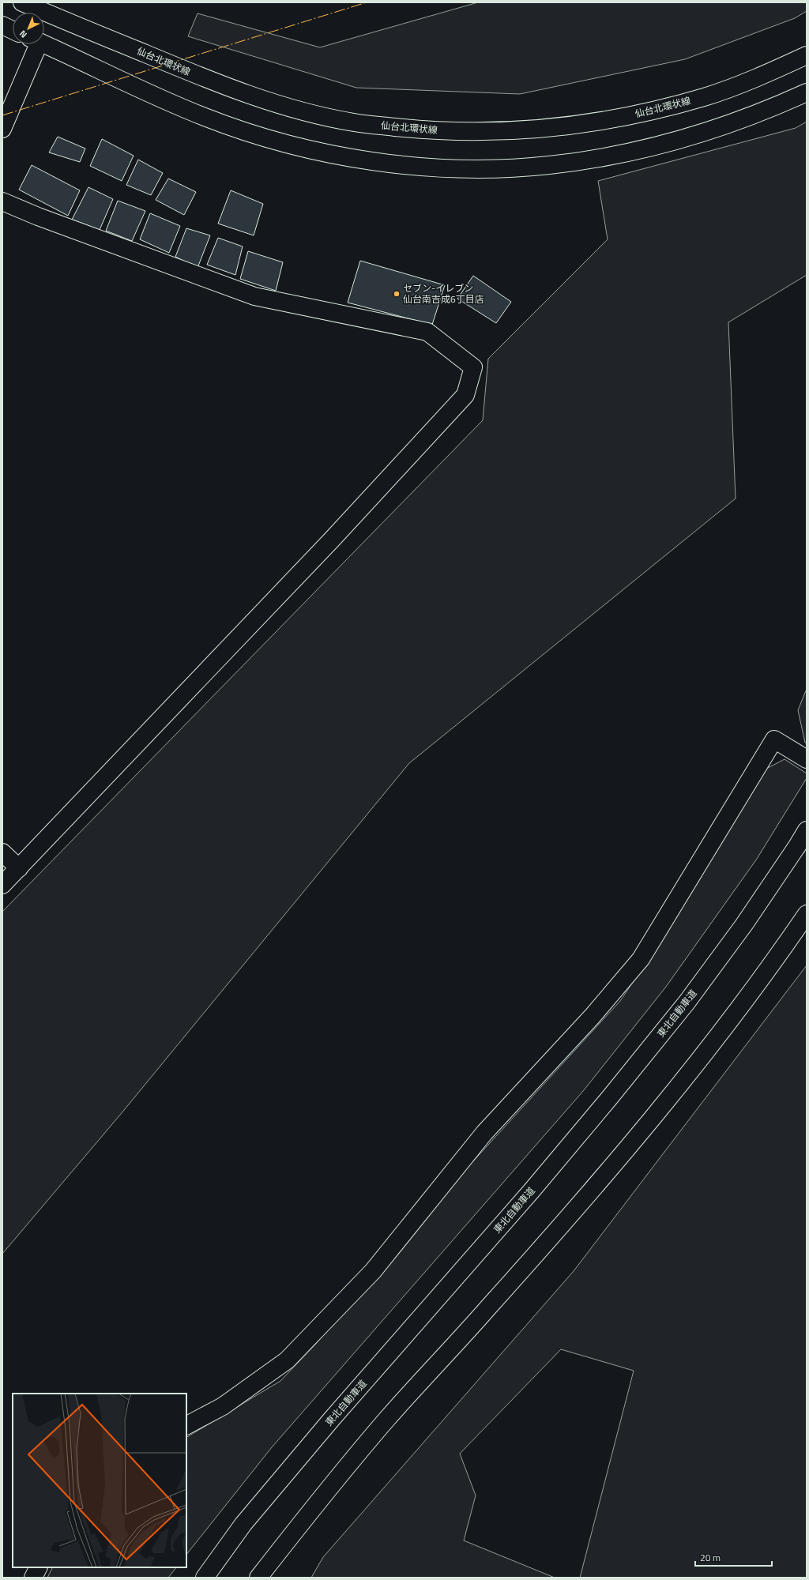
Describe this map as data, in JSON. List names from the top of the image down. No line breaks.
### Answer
{"streets":{"main road":["仙台北環状線","東北自動車道"]},"places":["セブン-イレブン 仙台南吉成6丁目店"],"scale_bar":"20 m","north":"bottom left"}
